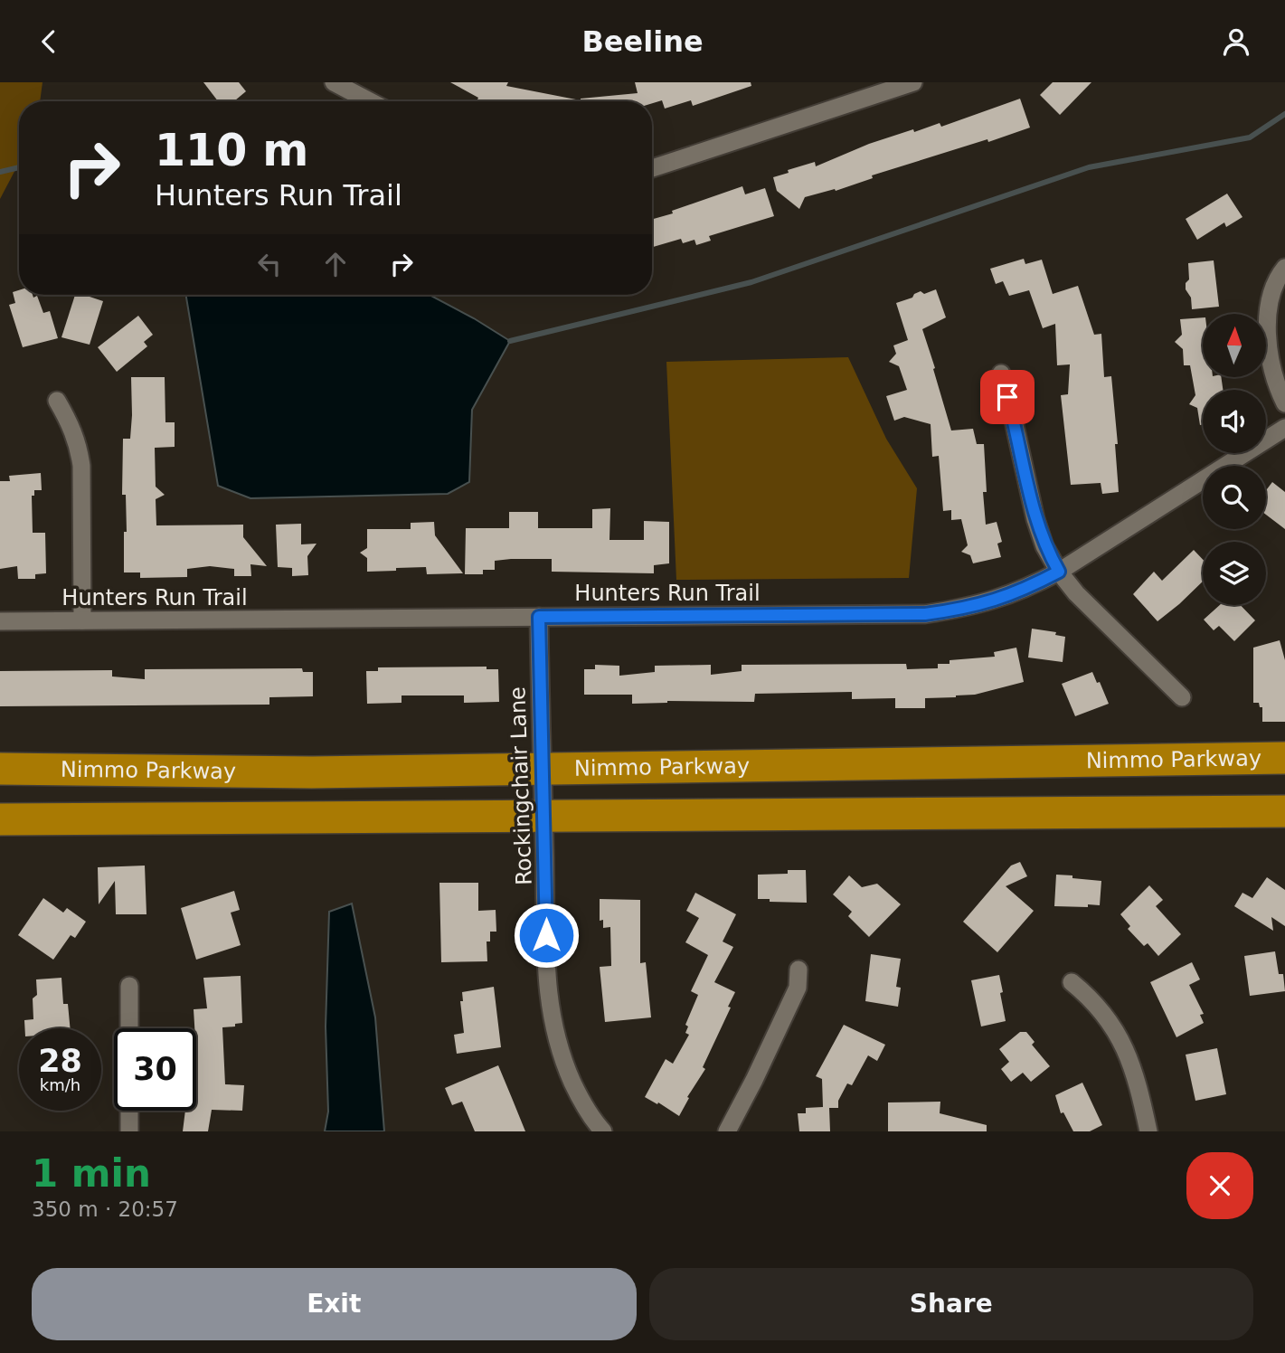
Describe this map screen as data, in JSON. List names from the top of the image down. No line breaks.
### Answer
{"streets":{"highway":["Nimmo Parkway"],"street":["Hunters Run Trail","Rockingchair Lane"]},"crossings":[["Hunters Run Trail","Rockingchair Lane"],["Nimmo Parkway","Rockingchair Lane"]],"north":"top","page":{"header":"Beeline","turn":["110 m","Hunters Run Trail"],"speed":"28 km/h","limit":"30","heading":["1 min","350 m · 20:57"],"buttons":["Exit","Share"]}}
